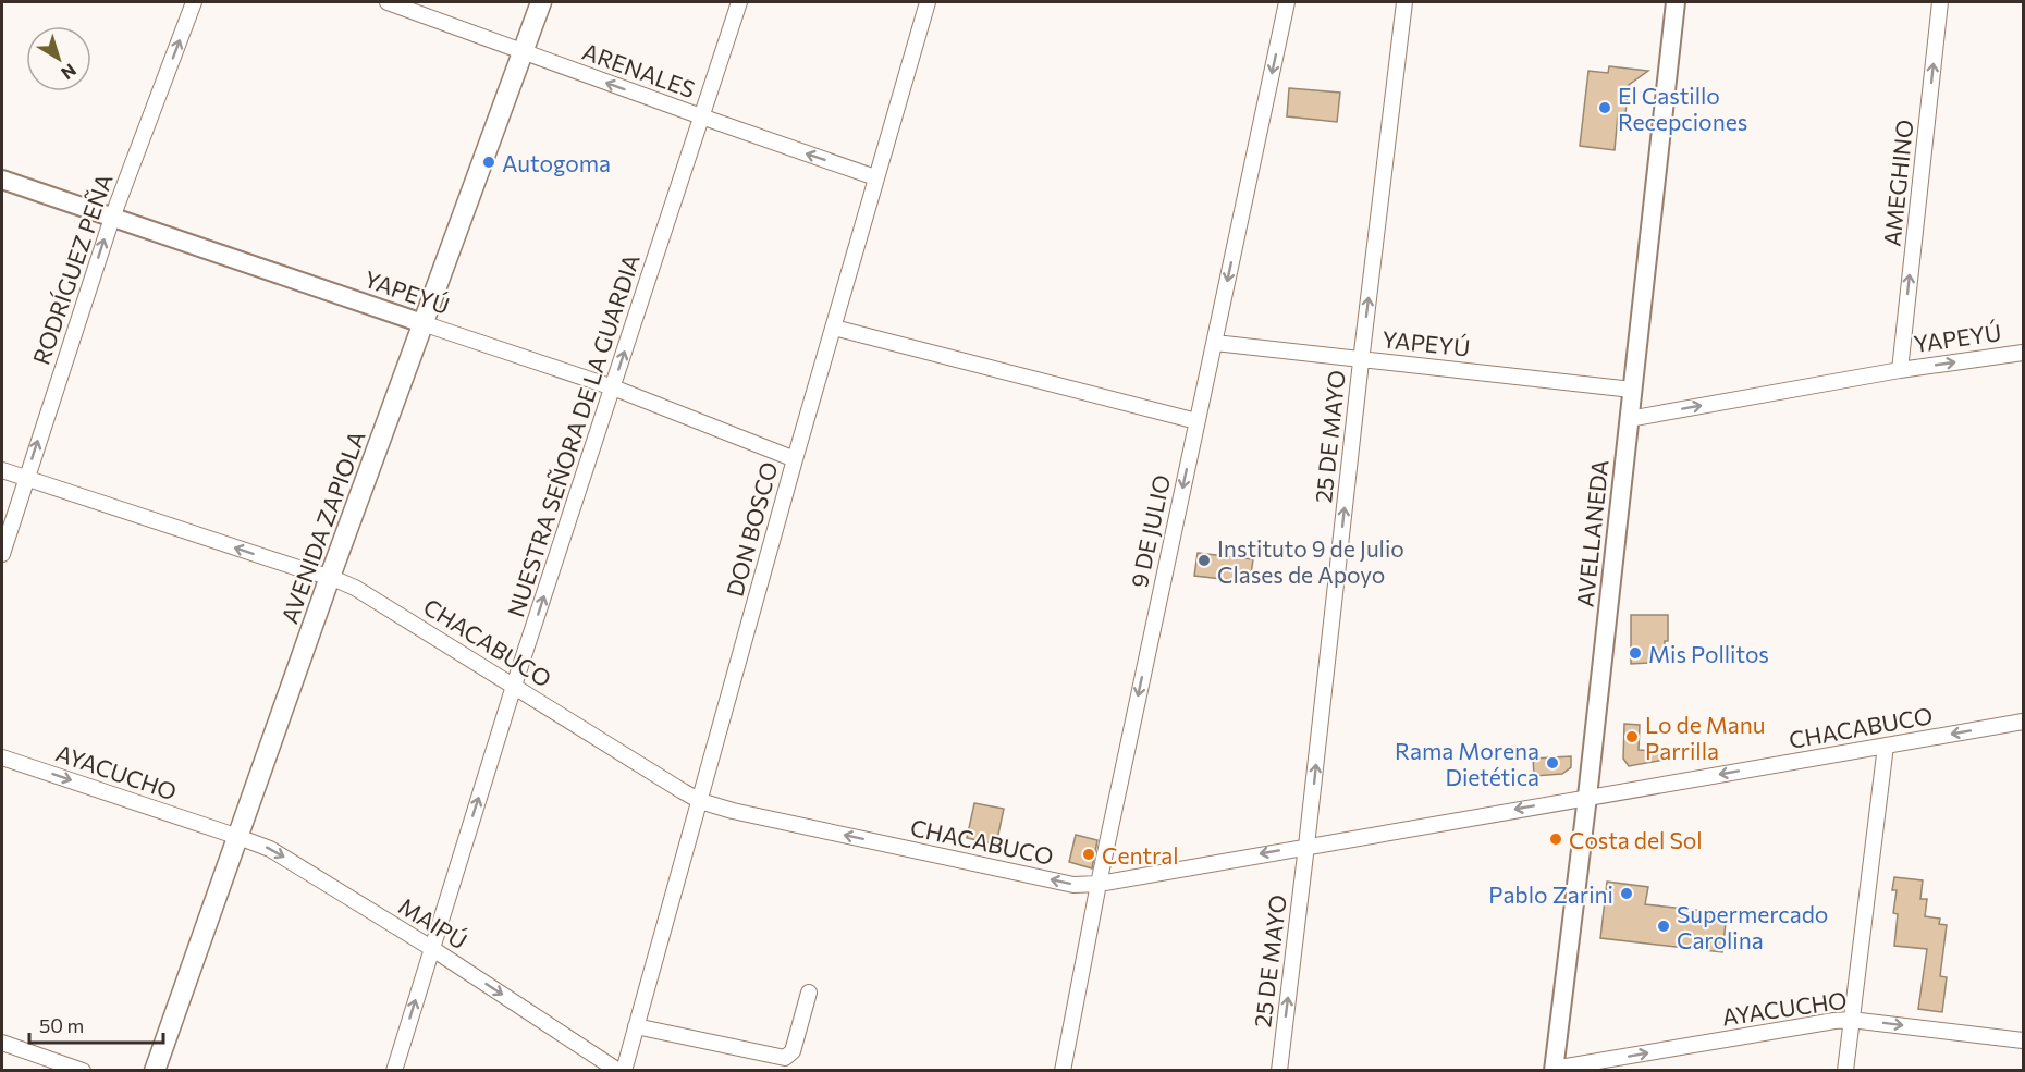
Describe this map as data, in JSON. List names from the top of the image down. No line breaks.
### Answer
{"streets":{"main road":["AVENIDA ZAPIOLA"],"street":["ARENALES","AMEGHINO","RODRÍGUEZ PEÑA","YAPEYÚ","NUESTRA SEÑORA DE LA GUARDIA","25 DE MAYO","DON BOSCO","9 DE JULIO","AVELLANEDA","CHACABUCO","AYACUCHO","MAIPÚ"]},"crossings":[["ARENALES","NUESTRA SEÑORA DE LA GUARDIA"],["ARENALES","AVENIDA ZAPIOLA"],["ARENALES","DON BOSCO"],["AMEGHINO","YAPEYÚ"],["RODRÍGUEZ PEÑA","YAPEYÚ"],["RODRÍGUEZ PEÑA","CHACABUCO"],["YAPEYÚ","NUESTRA SEÑORA DE LA GUARDIA"],["YAPEYÚ","25 DE MAYO"],["YAPEYÚ","AVENIDA ZAPIOLA"],["YAPEYÚ","DON BOSCO"],["YAPEYÚ","9 DE JULIO"],["YAPEYÚ","AVELLANEDA"],["NUESTRA SEÑORA DE LA GUARDIA","CHACABUCO"],["NUESTRA SEÑORA DE LA GUARDIA","MAIPÚ"],["25 DE MAYO","CHACABUCO"],["AVENIDA ZAPIOLA","CHACABUCO"],["AVENIDA ZAPIOLA","MAIPÚ"],["DON BOSCO","CHACABUCO"],["9 DE JULIO","CHACABUCO"],["AVELLANEDA","CHACABUCO"],["AVELLANEDA","AYACUCHO"],["AYACUCHO","MAIPÚ"]],"one_way":["ARENALES","AMEGHINO","RODRÍGUEZ PEÑA","NUESTRA SEÑORA DE LA GUARDIA","25 DE MAYO","9 DE JULIO","CHACABUCO","AYACUCHO","MAIPÚ"],"places":["El Castillo Recepciones","Autogoma","Instituto 9 de Julio Clases de Apoyo","Mis Pollitos","Lo de Manu Parrilla","Rama Morena Dietética","Costa del Sol","Central","Pablo Zarini","Supermercado Carolina"],"scale_bar":"50 m","north":"bottom right"}
